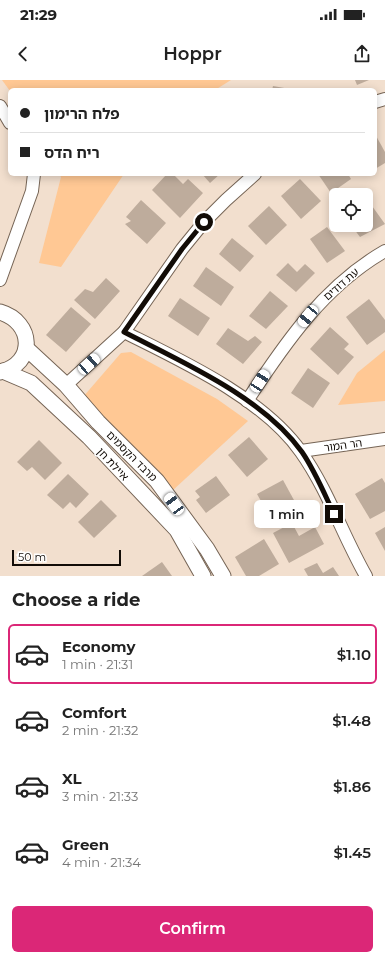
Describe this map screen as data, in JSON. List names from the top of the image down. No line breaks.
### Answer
{"streets":{"street":["עת דודים","הר המור","מרבד הקסמים","איילת חן"]},"scale_bar":"50 m","page":{"status":"21:29","header":"Hoppr","banner":["פלח הרימון","ריח הדס"],"bubble":"1 min","scale":"50 m","heading":"Choose a ride","list":[{"name":"Economy","note":"1 min · 21:31","value":"$1.10"},{"name":"Comfort","note":"2 min · 21:32","value":"$1.48"},{"name":"XL","note":"3 min · 21:33","value":"$1.86"},{"name":"Green","note":"4 min · 21:34","value":"$1.45"}],"buttons":"Confirm"}}
